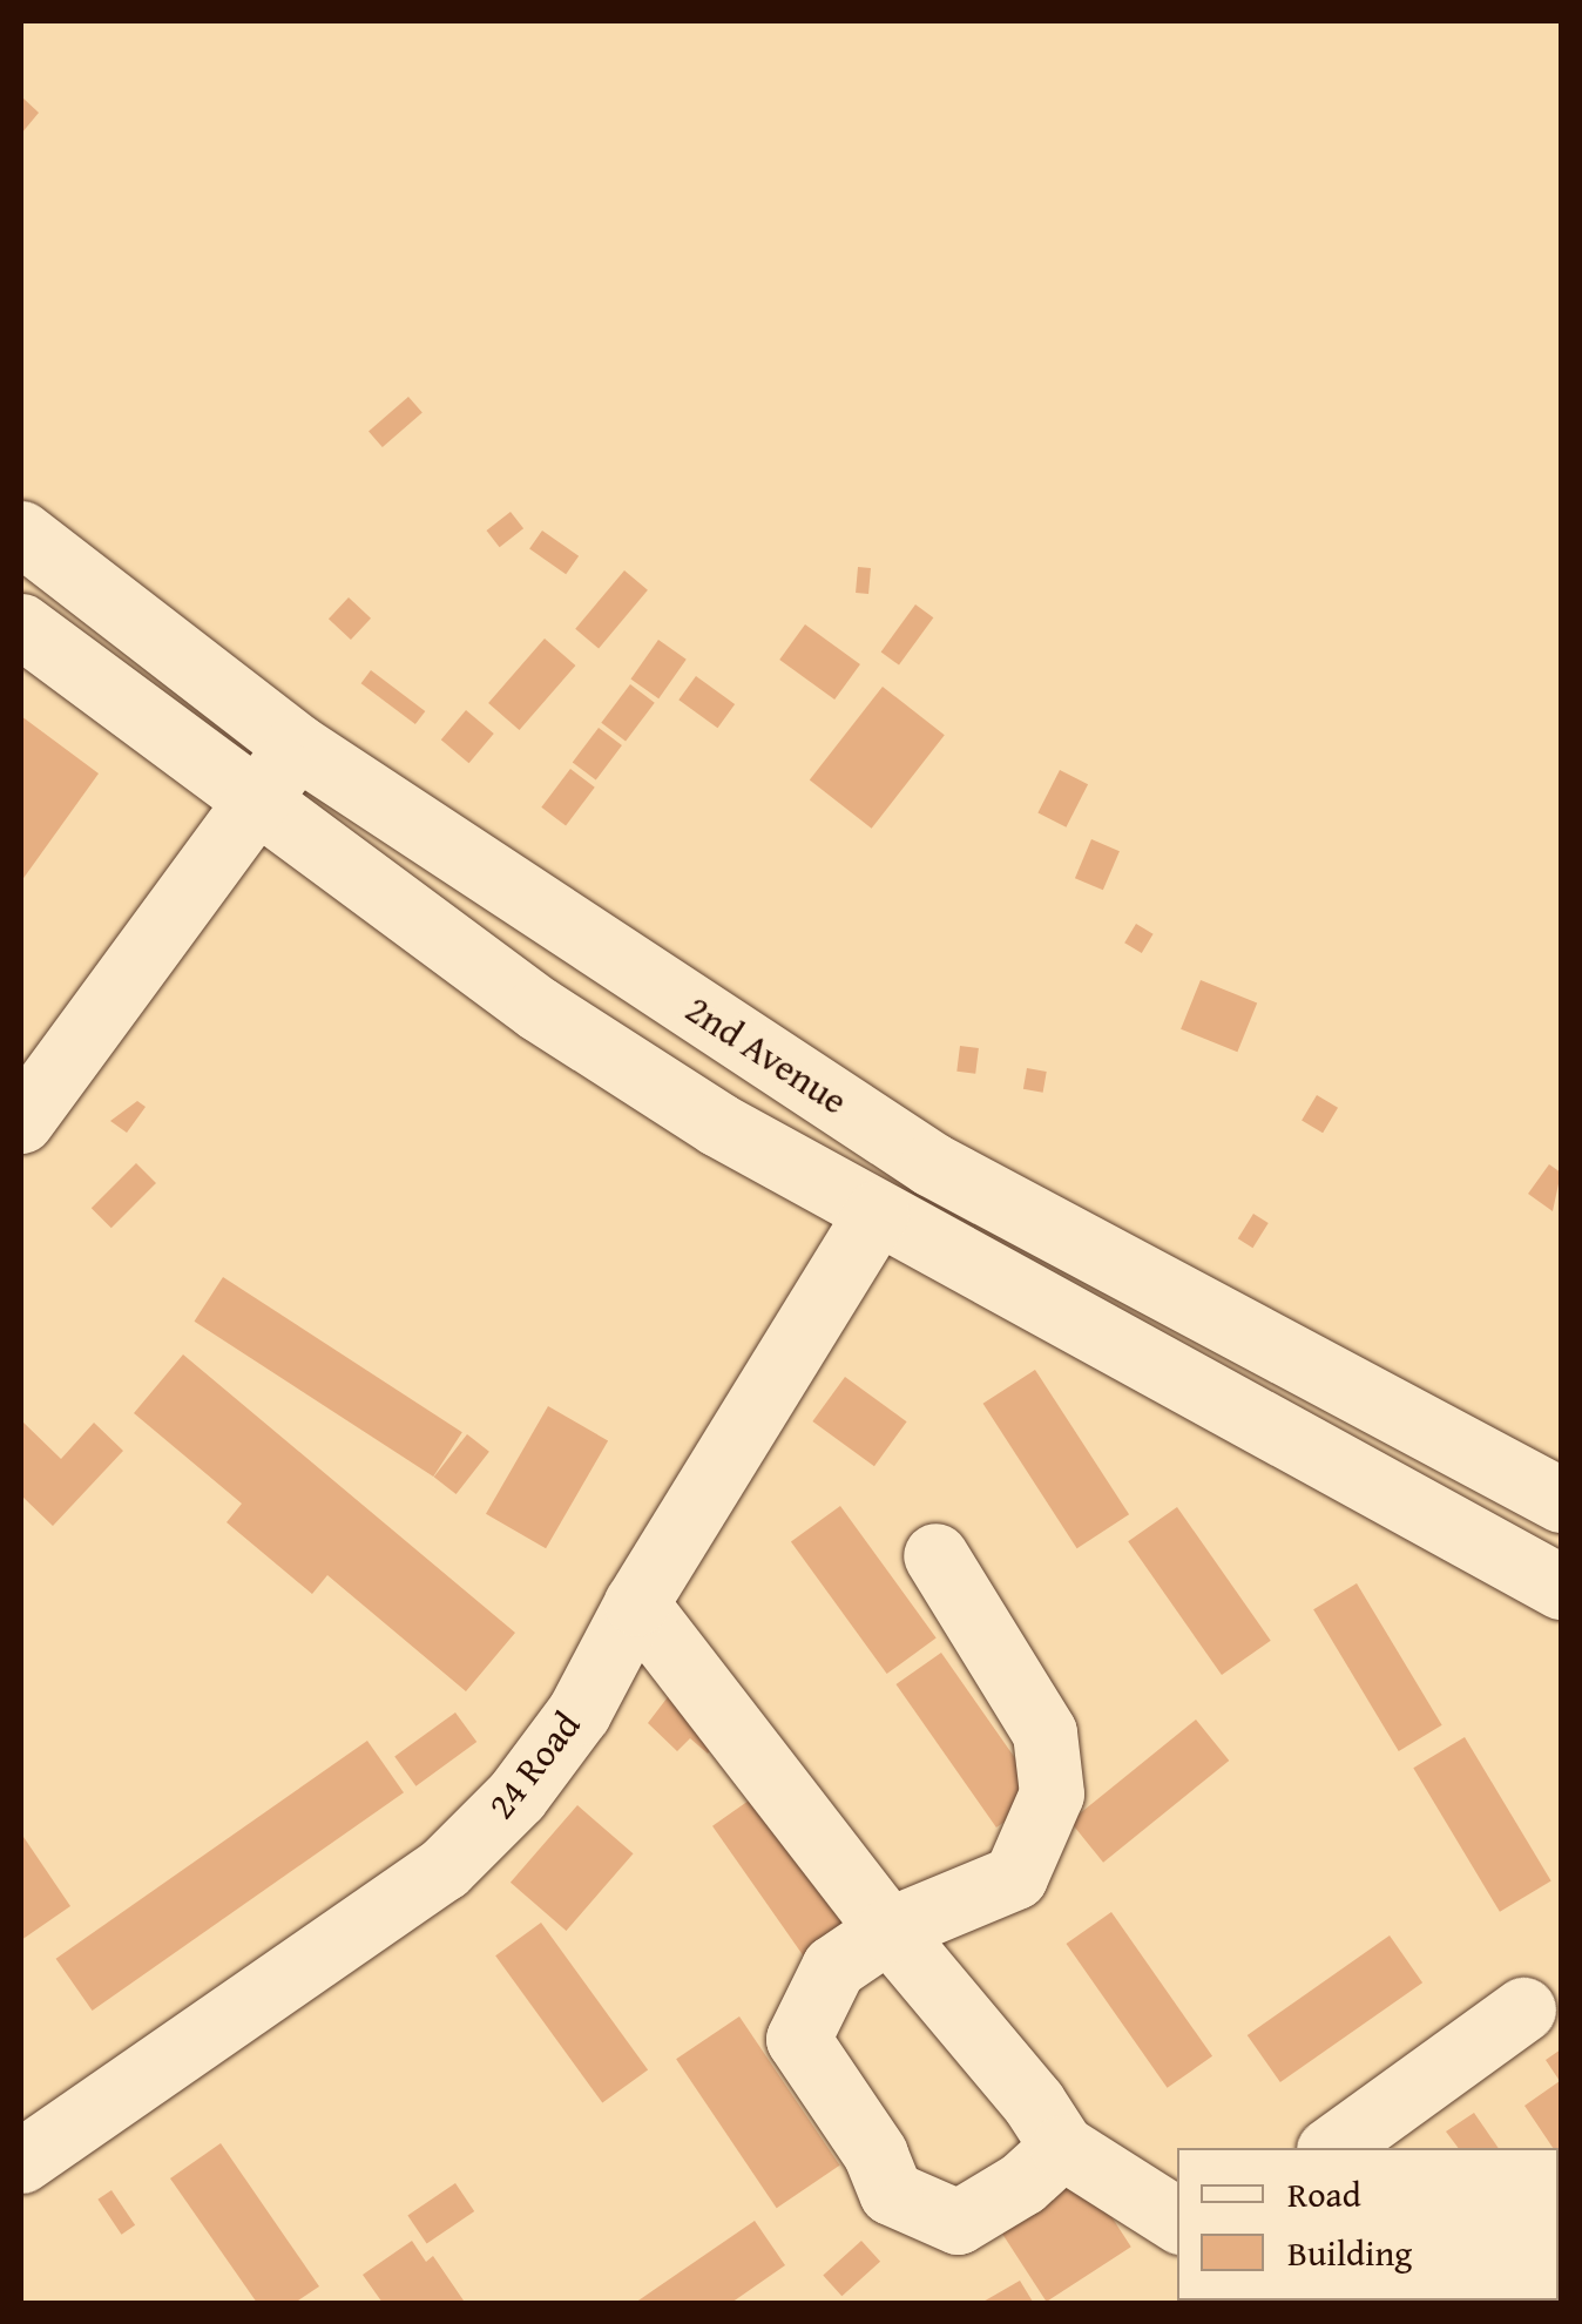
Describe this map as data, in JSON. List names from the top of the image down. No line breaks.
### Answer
{"streets":{"street":["2nd Avenue","24 Road"]},"crossings":[["2nd Avenue","24 Road"]],"legend":["Road","Building"]}
